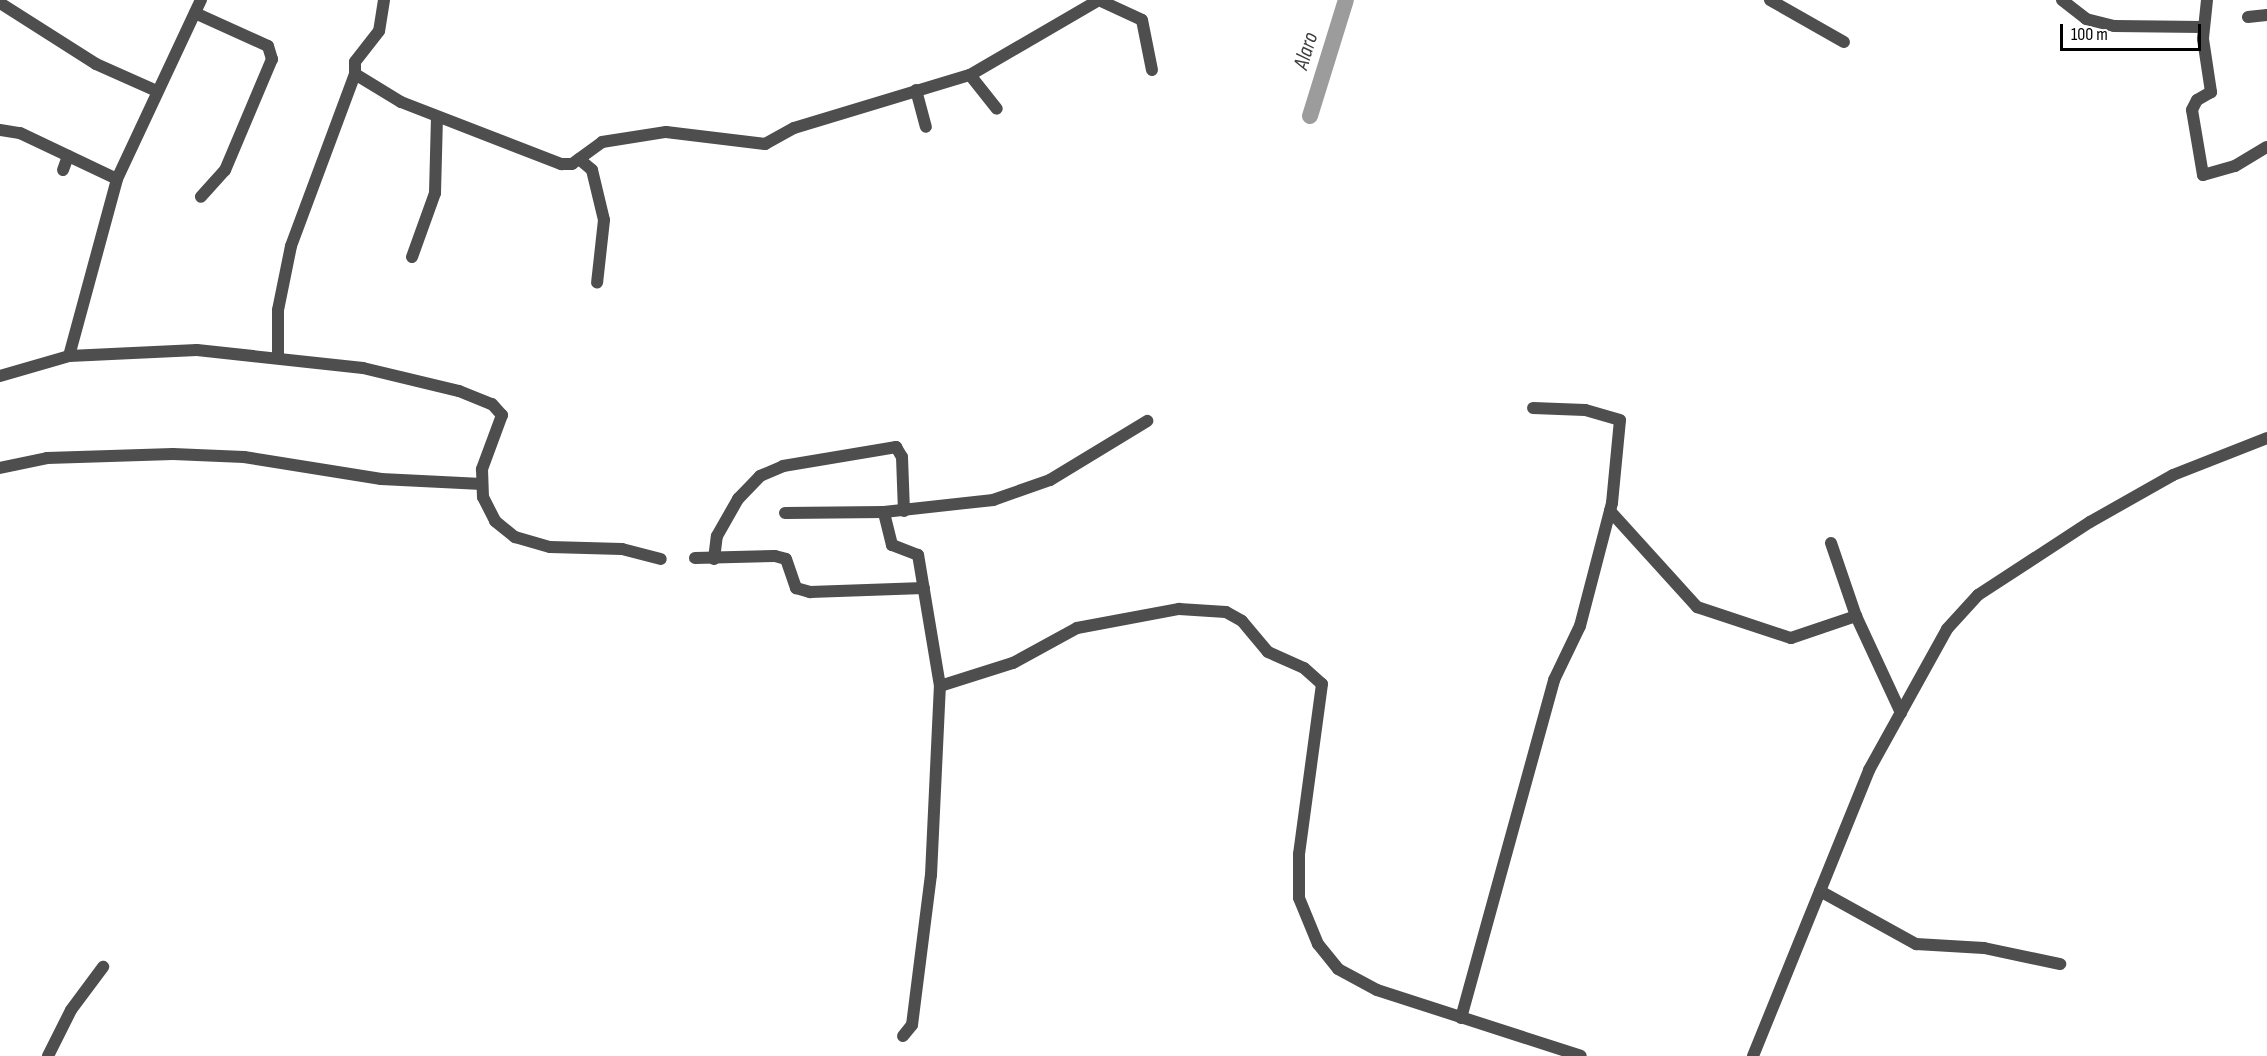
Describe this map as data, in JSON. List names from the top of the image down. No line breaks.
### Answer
{"water":["Alaro"],"scale_bar":"100 m"}
